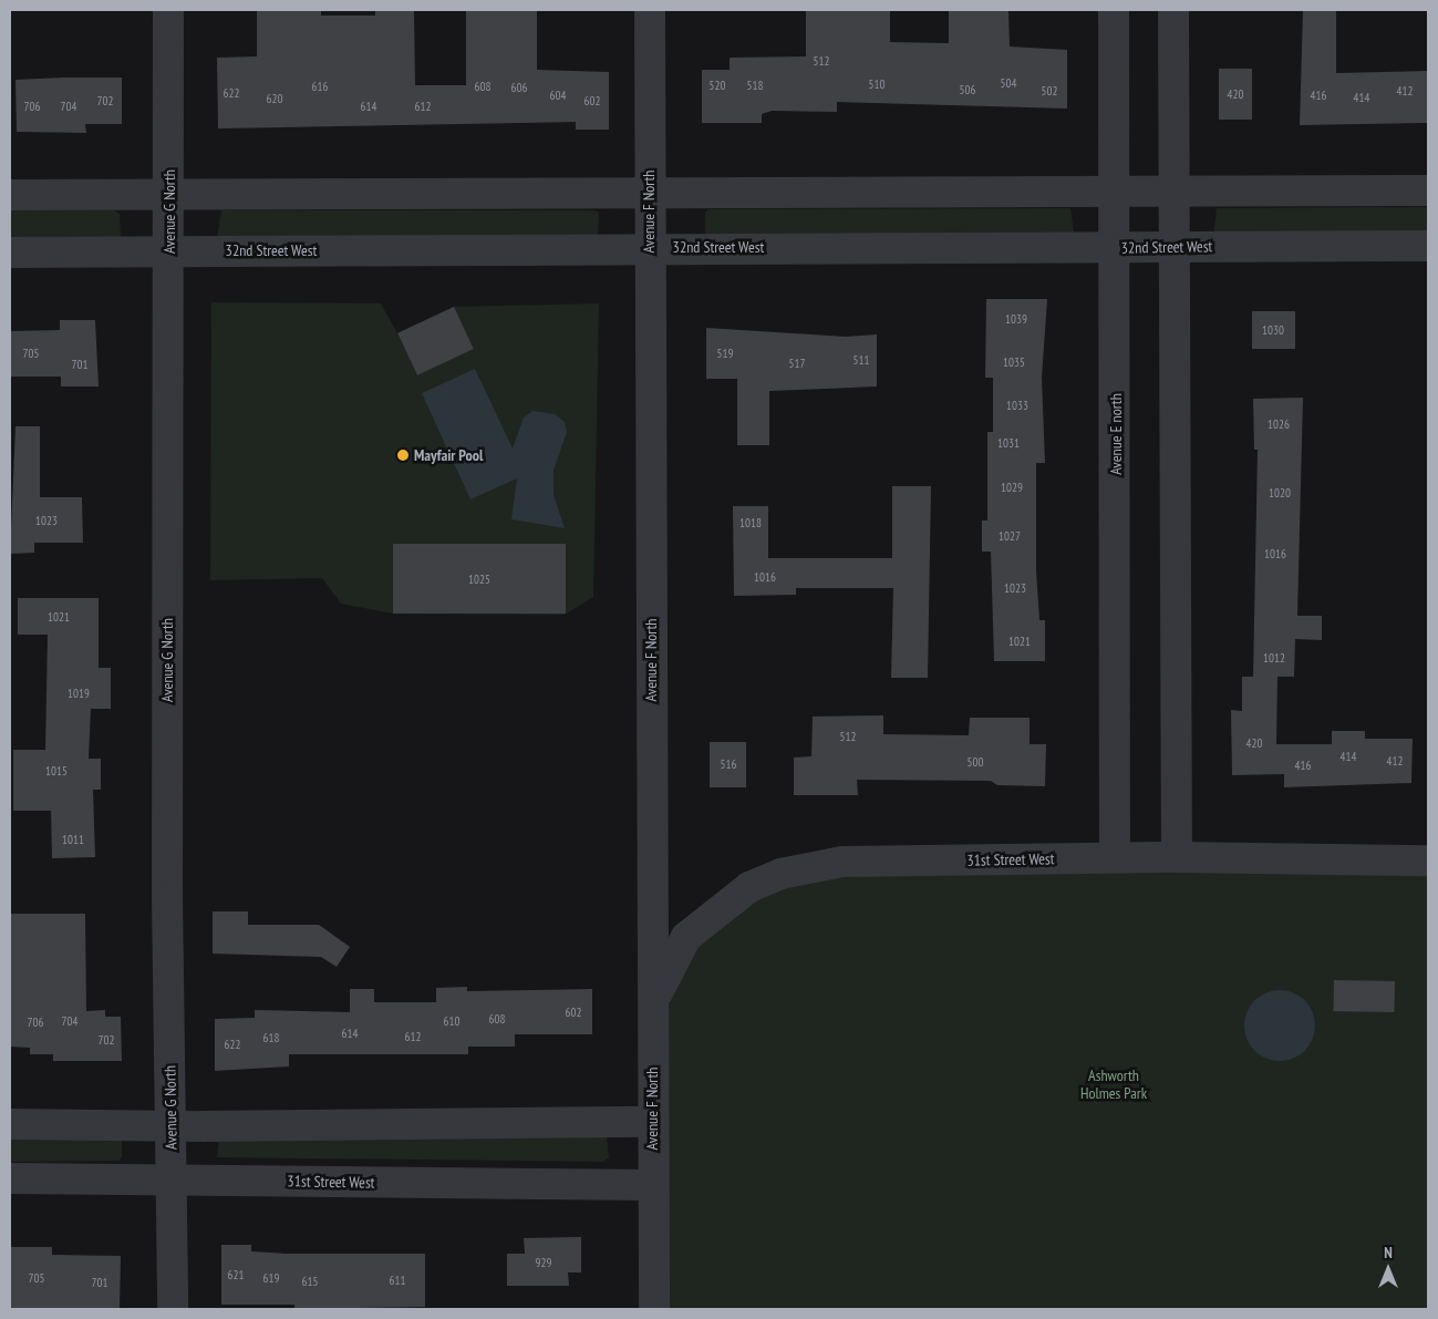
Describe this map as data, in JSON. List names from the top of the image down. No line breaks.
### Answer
{"streets":{"street":["Avenue G North","Avenue F North","32nd Street West","Avenue E north","31st Street West"]},"crossings":[["Avenue G North","32nd Street West"],["Avenue G North","31st Street West"],["Avenue F North","32nd Street West"],["Avenue F North","31st Street West"],["32nd Street West","Avenue E north"],["Avenue E north","31st Street West"]],"parks":["Ashworth Holmes Park"],"places":["Mayfair Pool"],"house_numbers":["512","504","510","520","518","616","608","606","506","502","412","622","420","604","416","414","620","702","602","706","704","614","612","1039","1030","705","519","511","1035","517","701","1033","1026","1031","1029","1020","1023","1018","1027","1016","1016","1025","1023","1021","1021","1012","1019","512","420","414","412","500","516","416","1015","1011","602","608","704","610","706","614","612","618","702","622","929","621","705","619","611","615","701"],"north":"top"}
